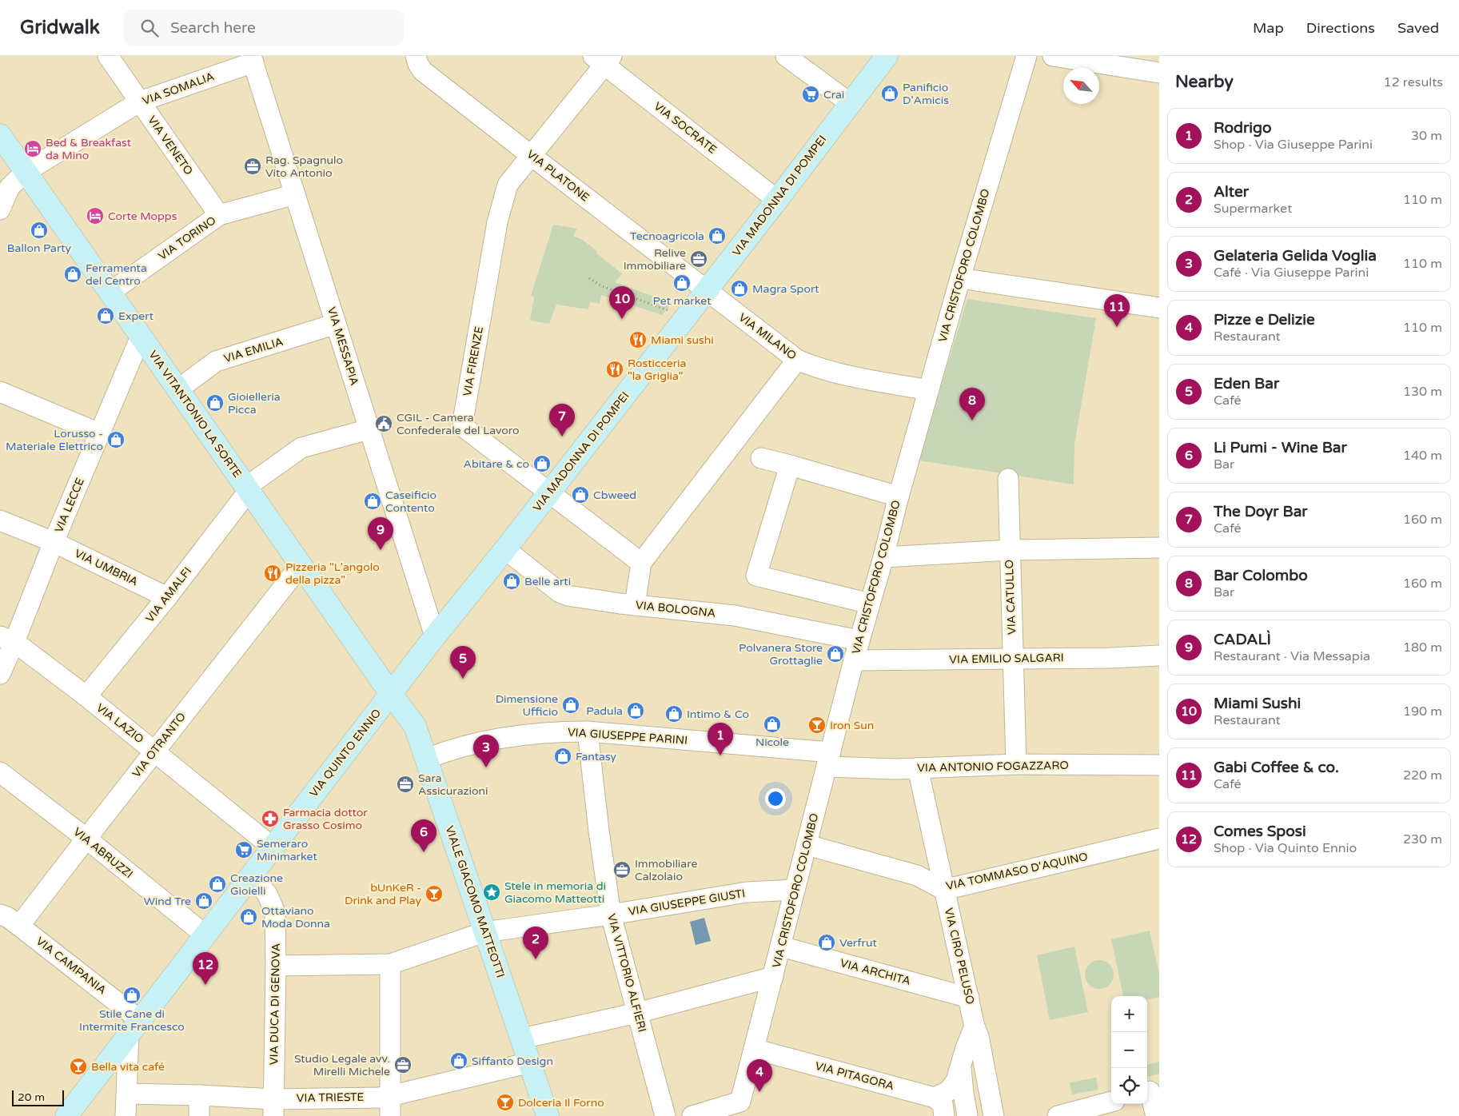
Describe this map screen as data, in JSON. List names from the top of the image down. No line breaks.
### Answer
{"streets":{"street":["VIA SOMALIA","VIA SOCRATE","VIA VENETO","VIA PLATONE","VIA MADONNA DI POMPEI","VIA TORINO","VIA CRISTOFORO COLOMBO","VIA MILANO","VIA MESSAPIA","VIA EMILIA","VIA FIRENZE","VIA VITANTONIO LA SORTE","VIA LECCE","VIA UMBRIA","VIA AMALFI","VIA CATULLO","VIA BOLOGNA","VIA EMILIO SALGARI","VIA LAZIO","VIA GIUSEPPE PARINI","VIA OTRANTO","VIA QUINTO ENNIO","VIA ANTONIO FOGAZZARO","VIA ABRUZZI","VIA TOMMASO D'AQUINO","VIALE GIACOMO MATTEOTTI","VIA GIUSEPPE GIUSTI","VIA CIRO PELUSO","VIA CAMPANIA","VIA ARCHITA","VIA VITTORIO ALFIERI","VIA DUCA DI GENOVA","VIA PITAGORA","VIA TRIESTE"]},"crossings":[["VIA SOMALIA","VIA VENETO"],["VIA SOMALIA","VIA MESSAPIA"],["VIA SOMALIA","VIA VITANTONIO LA SORTE"],["VIA SOCRATE","VIA MADONNA DI POMPEI"],["VIA VENETO","VIA TORINO"],["VIA PLATONE","VIA MADONNA DI POMPEI"],["VIA PLATONE","VIA MILANO"],["VIA PLATONE","VIA FIRENZE"],["VIA MADONNA DI POMPEI","VIA MILANO"],["VIA MADONNA DI POMPEI","VIA MESSAPIA"],["VIA MADONNA DI POMPEI","VIA FIRENZE"],["VIA MADONNA DI POMPEI","VIA VITANTONIO LA SORTE"],["VIA MADONNA DI POMPEI","VIA BOLOGNA"],["VIA MADONNA DI POMPEI","VIA QUINTO ENNIO"],["VIA MADONNA DI POMPEI","VIALE GIACOMO MATTEOTTI"],["VIA TORINO","VIA MESSAPIA"],["VIA TORINO","VIA VITANTONIO LA SORTE"],["VIA CRISTOFORO COLOMBO","VIA MILANO"],["VIA CRISTOFORO COLOMBO","VIA BOLOGNA"],["VIA CRISTOFORO COLOMBO","VIA EMILIO SALGARI"],["VIA CRISTOFORO COLOMBO","VIA GIUSEPPE PARINI"],["VIA CRISTOFORO COLOMBO","VIA ANTONIO FOGAZZARO"],["VIA CRISTOFORO COLOMBO","VIA TOMMASO D'AQUINO"],["VIA CRISTOFORO COLOMBO","VIA GIUSEPPE GIUSTI"],["VIA CRISTOFORO COLOMBO","VIA ARCHITA"],["VIA CRISTOFORO COLOMBO","VIA PITAGORA"],["VIA MESSAPIA","VIA EMILIA"],["VIA MESSAPIA","VIA AMALFI"],["VIA EMILIA","VIA VITANTONIO LA SORTE"],["VIA VITANTONIO LA SORTE","VIA LECCE"],["VIA VITANTONIO LA SORTE","VIA AMALFI"],["VIA VITANTONIO LA SORTE","VIA OTRANTO"],["VIA VITANTONIO LA SORTE","VIA QUINTO ENNIO"],["VIA VITANTONIO LA SORTE","VIALE GIACOMO MATTEOTTI"],["VIA LECCE","VIA UMBRIA"],["VIA LECCE","VIA LAZIO"],["VIA UMBRIA","VIA AMALFI"],["VIA AMALFI","VIA LAZIO"],["VIA CATULLO","VIA EMILIO SALGARI"],["VIA CATULLO","VIA ANTONIO FOGAZZARO"],["VIA LAZIO","VIA OTRANTO"],["VIA LAZIO","VIA QUINTO ENNIO"],["VIA GIUSEPPE PARINI","VIA ANTONIO FOGAZZARO"],["VIA GIUSEPPE PARINI","VIALE GIACOMO MATTEOTTI"],["VIA GIUSEPPE PARINI","VIA VITTORIO ALFIERI"],["VIA OTRANTO","VIA ABRUZZI"],["VIA OTRANTO","VIA CAMPANIA"],["VIA QUINTO ENNIO","VIA ABRUZZI"],["VIA QUINTO ENNIO","VIALE GIACOMO MATTEOTTI"],["VIA QUINTO ENNIO","VIA CAMPANIA"],["VIA QUINTO ENNIO","VIA DUCA DI GENOVA"],["VIA ANTONIO FOGAZZARO","VIA CIRO PELUSO"],["VIA TOMMASO D'AQUINO","VIA CIRO PELUSO"],["VIALE GIACOMO MATTEOTTI","VIA GIUSEPPE GIUSTI"],["VIALE GIACOMO MATTEOTTI","VIA TRIESTE"],["VIA GIUSEPPE GIUSTI","VIA VITTORIO ALFIERI"],["VIA GIUSEPPE GIUSTI","VIA DUCA DI GENOVA"],["VIA CIRO PELUSO","VIA ARCHITA"],["VIA DUCA DI GENOVA","VIA TRIESTE"]],"places":{"shop":["Panificio D'Amicis","Ballon Party","Tecnoagricola","Ferramenta del Centro","Pet market","Magra Sport","Expert","Gioielleria Picca","Lorusso - Materiale Elettrico","Abitare & co","Cbweed","Caseificio Contento","Belle arti","Polvanera Store Grottaglie","Dimensione Ufficio","Padula","Intimo & Co","Nicole","Fantasy","Creazione Gioielli","Wind Tre","Ottaviano Moda Donna","Verfrut","Stile Cane di Intermite Francesco","Siffanto Design"],"supermarket":["Crai","Semeraro Minimarket"],"hotel":["Bed & Breakfast da Mino","Corte Mopps"],"office":["Rag. Spagnulo Vito Antonio","Relive Immobiliare","Sara Assicurazioni","Immobiliare Calzolaio","Studio Legale avv. Mirelli Michele"],"restaurant":["Miami sushi","Rosticceria \"la Griglia\"","Pizzeria \"L'angolo della pizza\""],"public building":["CGIL - Camera Confederale del Lavoro"],"bar":["Iron Sun","bUnKeR - Drink and Play","Bella vita café","Dolceria Il Forno"],"pharmacy":["Farmacia dottor Grasso Cosimo"],"place":["Stele in memoria di Giacomo Matteotti"]},"scale_bar":"20 m","north":"top left","page":{"header":"Gridwalk","search":"Search here","nav":["Map","Directions","Saved"],"heading":["Nearby","12 results"],"list":[{"mark":"1","name":"Rodrigo","note":"Shop · Via Giuseppe Parini","value":"30 m"},{"mark":"2","name":"Alter","note":"Supermarket","value":"110 m"},{"mark":"3","name":"Gelateria Gelida Voglia","note":"Café · Via Giuseppe Parini","value":"110 m"},{"mark":"4","name":"Pizze e Delizie","note":"Restaurant","value":"110 m"},{"mark":"5","name":"Eden Bar","note":"Café","value":"130 m"},{"mark":"6","name":"Li Pumi - Wine Bar","note":"Bar","value":"140 m"},{"mark":"7","name":"The Doyr Bar","note":"Café","value":"160 m"},{"mark":"8","name":"Bar Colombo","note":"Bar","value":"160 m"},{"mark":"9","name":"CADALÌ","note":"Restaurant · Via Messapia","value":"180 m"},{"mark":"10","name":"Miami Sushi","note":"Restaurant","value":"190 m"},{"mark":"11","name":"Gabi Coffee & co.","note":"Café","value":"220 m"},{"mark":"12","name":"Comes Sposi","note":"Shop · Via Quinto Ennio","value":"230 m"}],"pins":["10","11","8","7","9","5","1","3","6","2","12","4"],"map_buttons":["+","−"],"scale":"20 m"}}
